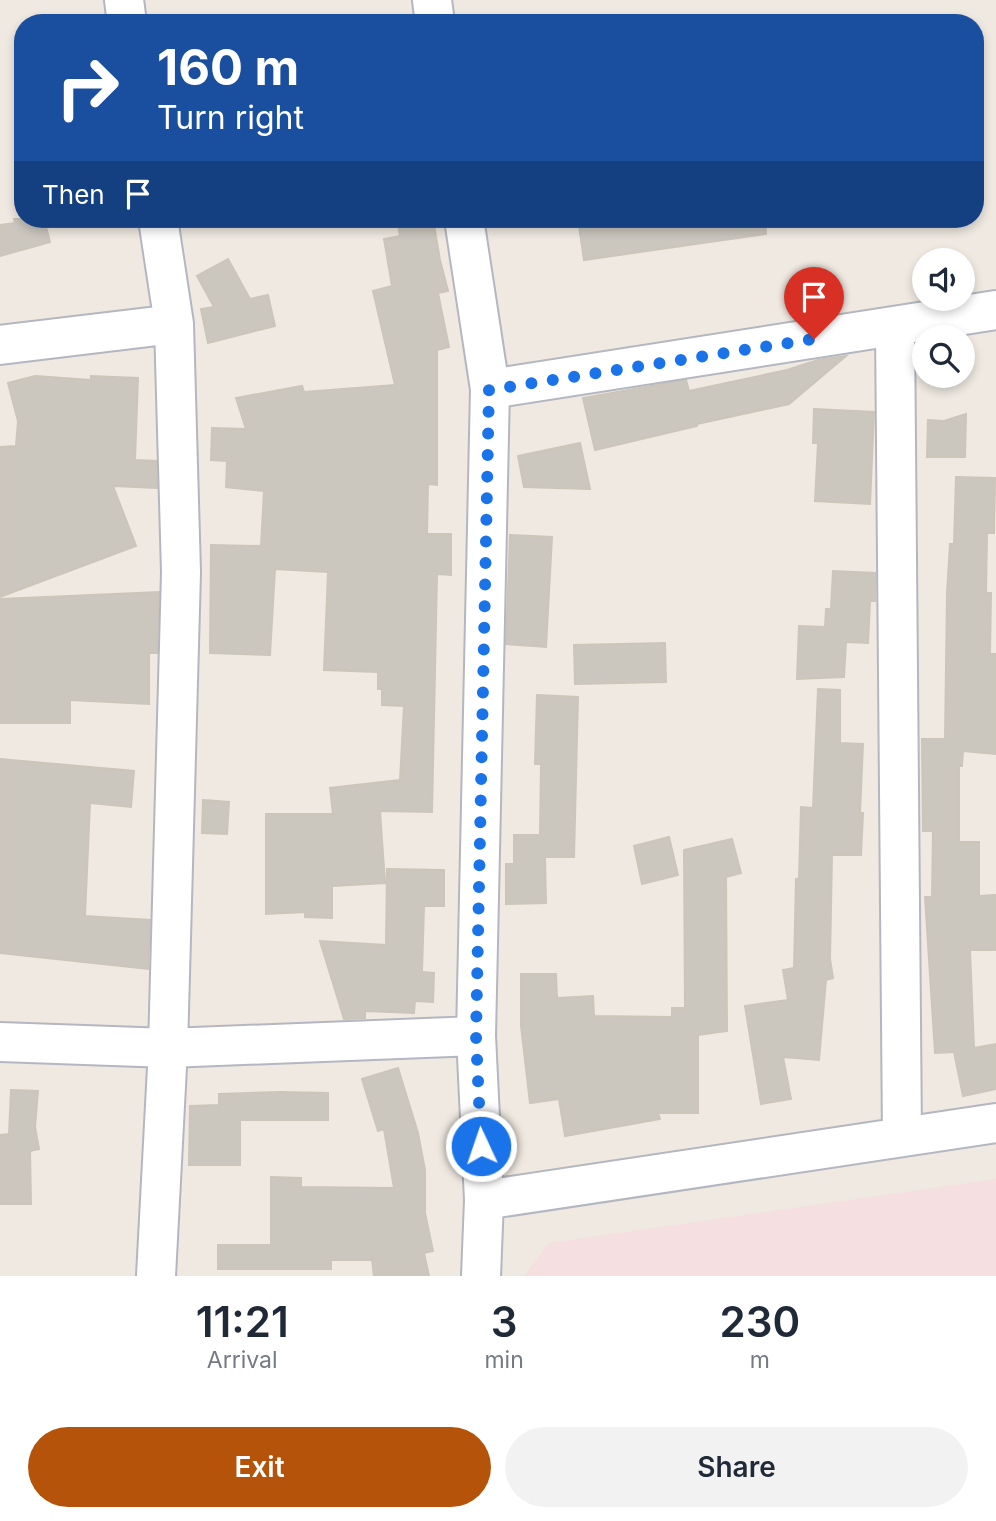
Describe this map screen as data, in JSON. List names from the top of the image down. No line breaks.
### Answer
{"page":{"turn":["160 m","Turn right"],"then":"Then","eta":["11:21","Arrival","3","min","230","m"],"buttons":["Exit","Share"]}}
